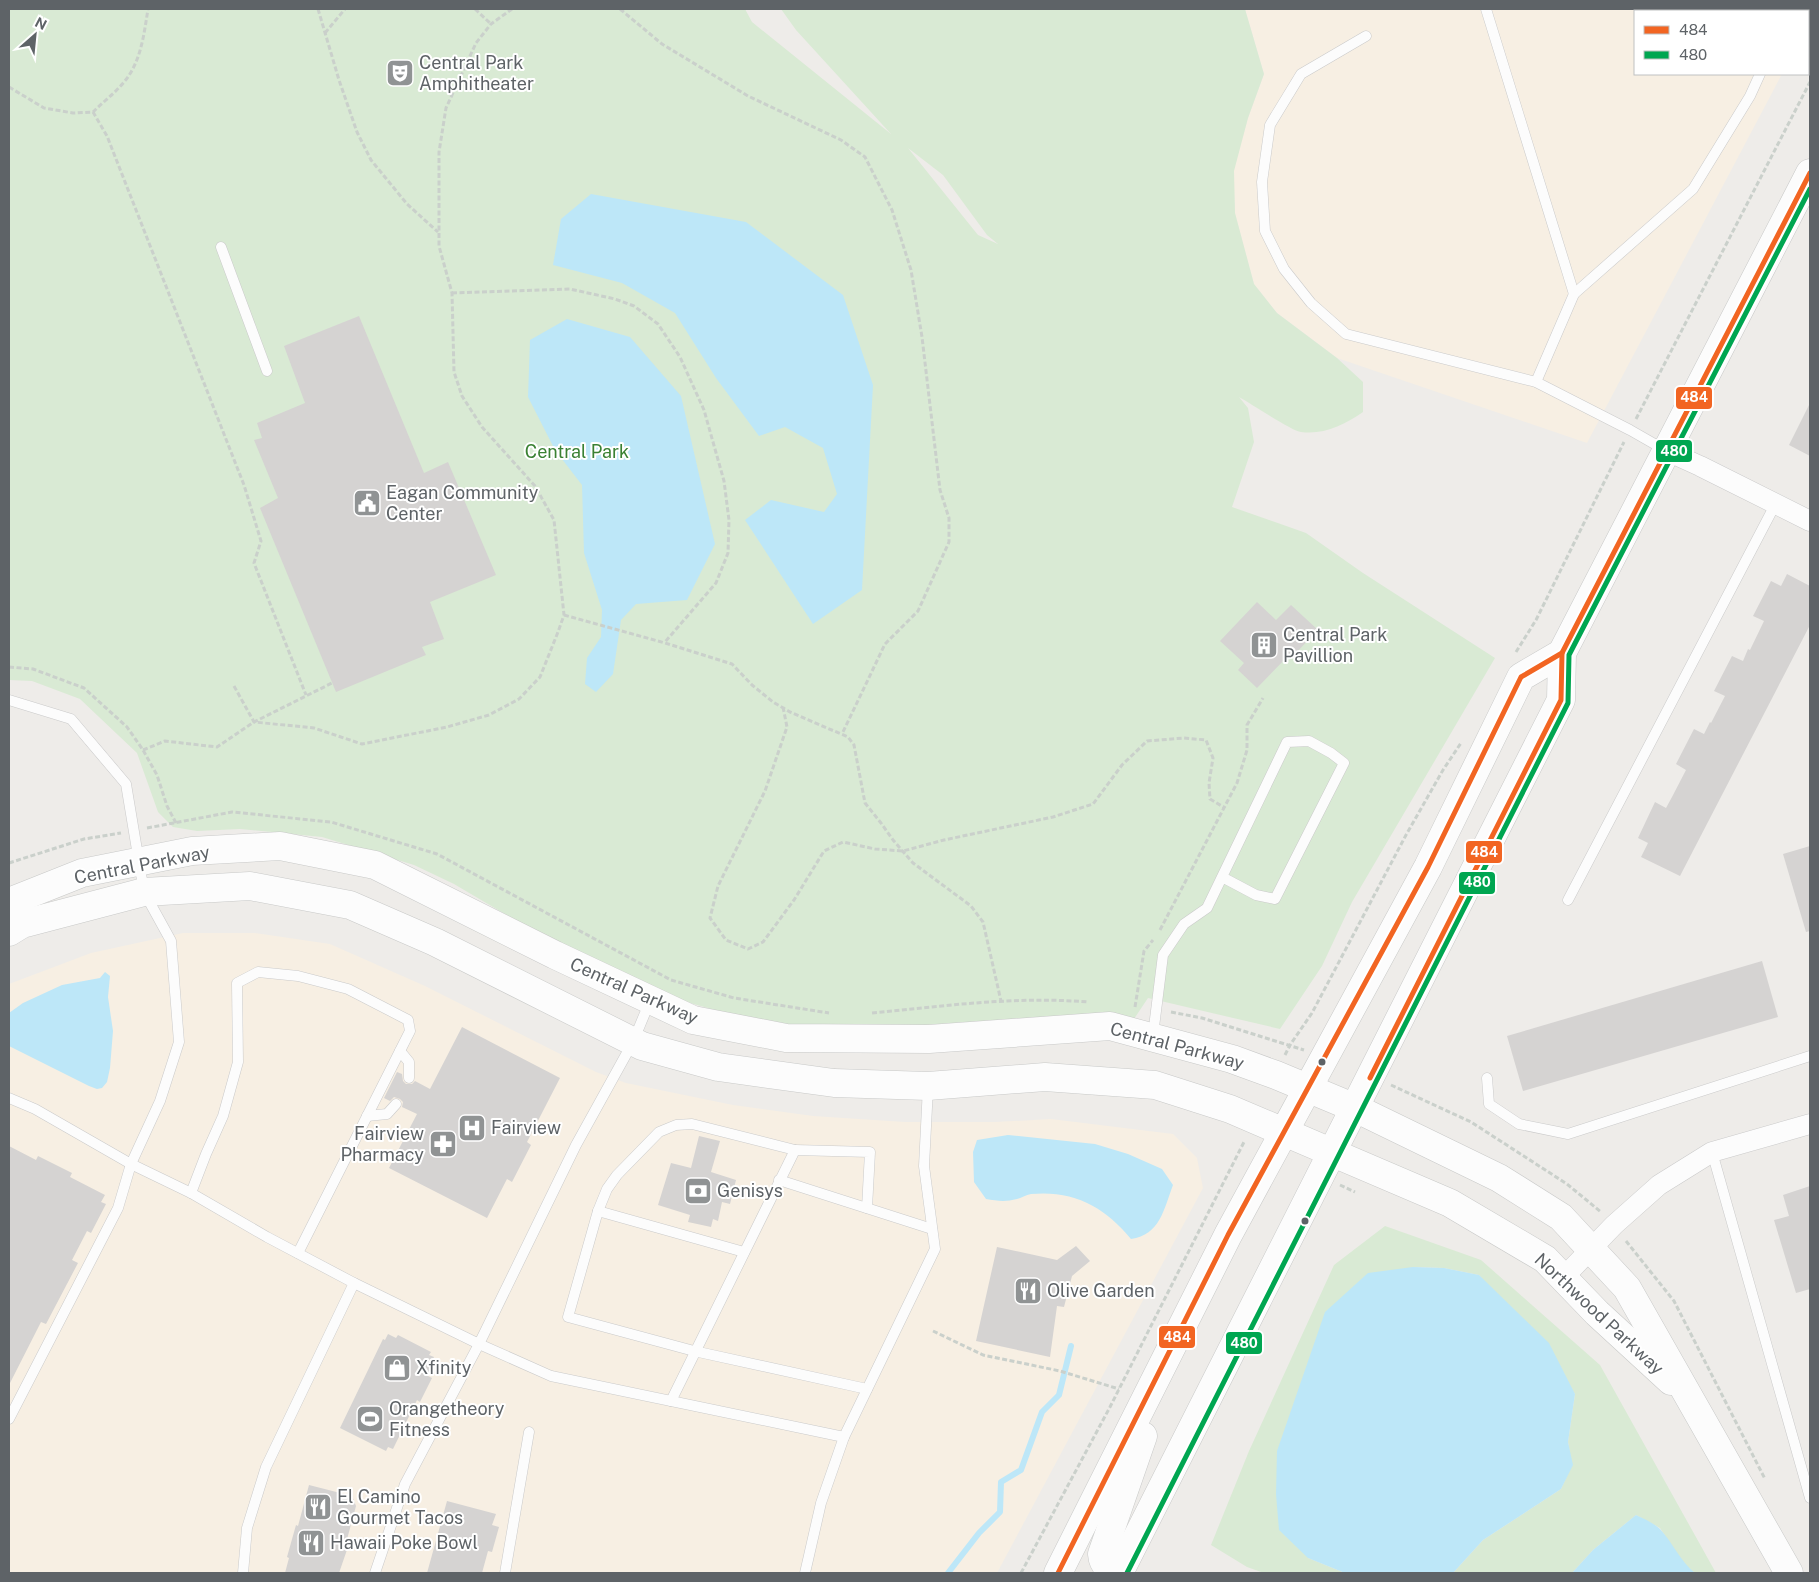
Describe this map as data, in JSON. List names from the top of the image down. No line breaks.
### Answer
{"streets":{"street":["Central Parkway","Northwood Parkway"]},"crossings":[["Central Parkway","Northwood Parkway"]],"parks":["Central Park"],"places":{"theatre":["Central Park Amphitheater"],"public building":["Eagan Community Center"],"building":["Central Park Pavillion"],"hospital":["Fairview"],"pharmacy":["Fairview Pharmacy"],"bank":["Genisys"],"restaurant":["Olive Garden","El Camino Gourmet Tacos","Hawaii Poke Bowl"],"shop":["Xfinity"],"sports":["Orangetheory Fitness"]},"lines":["transit line 484","transit line 480"],"legend":["484","480"],"north":"top right"}
